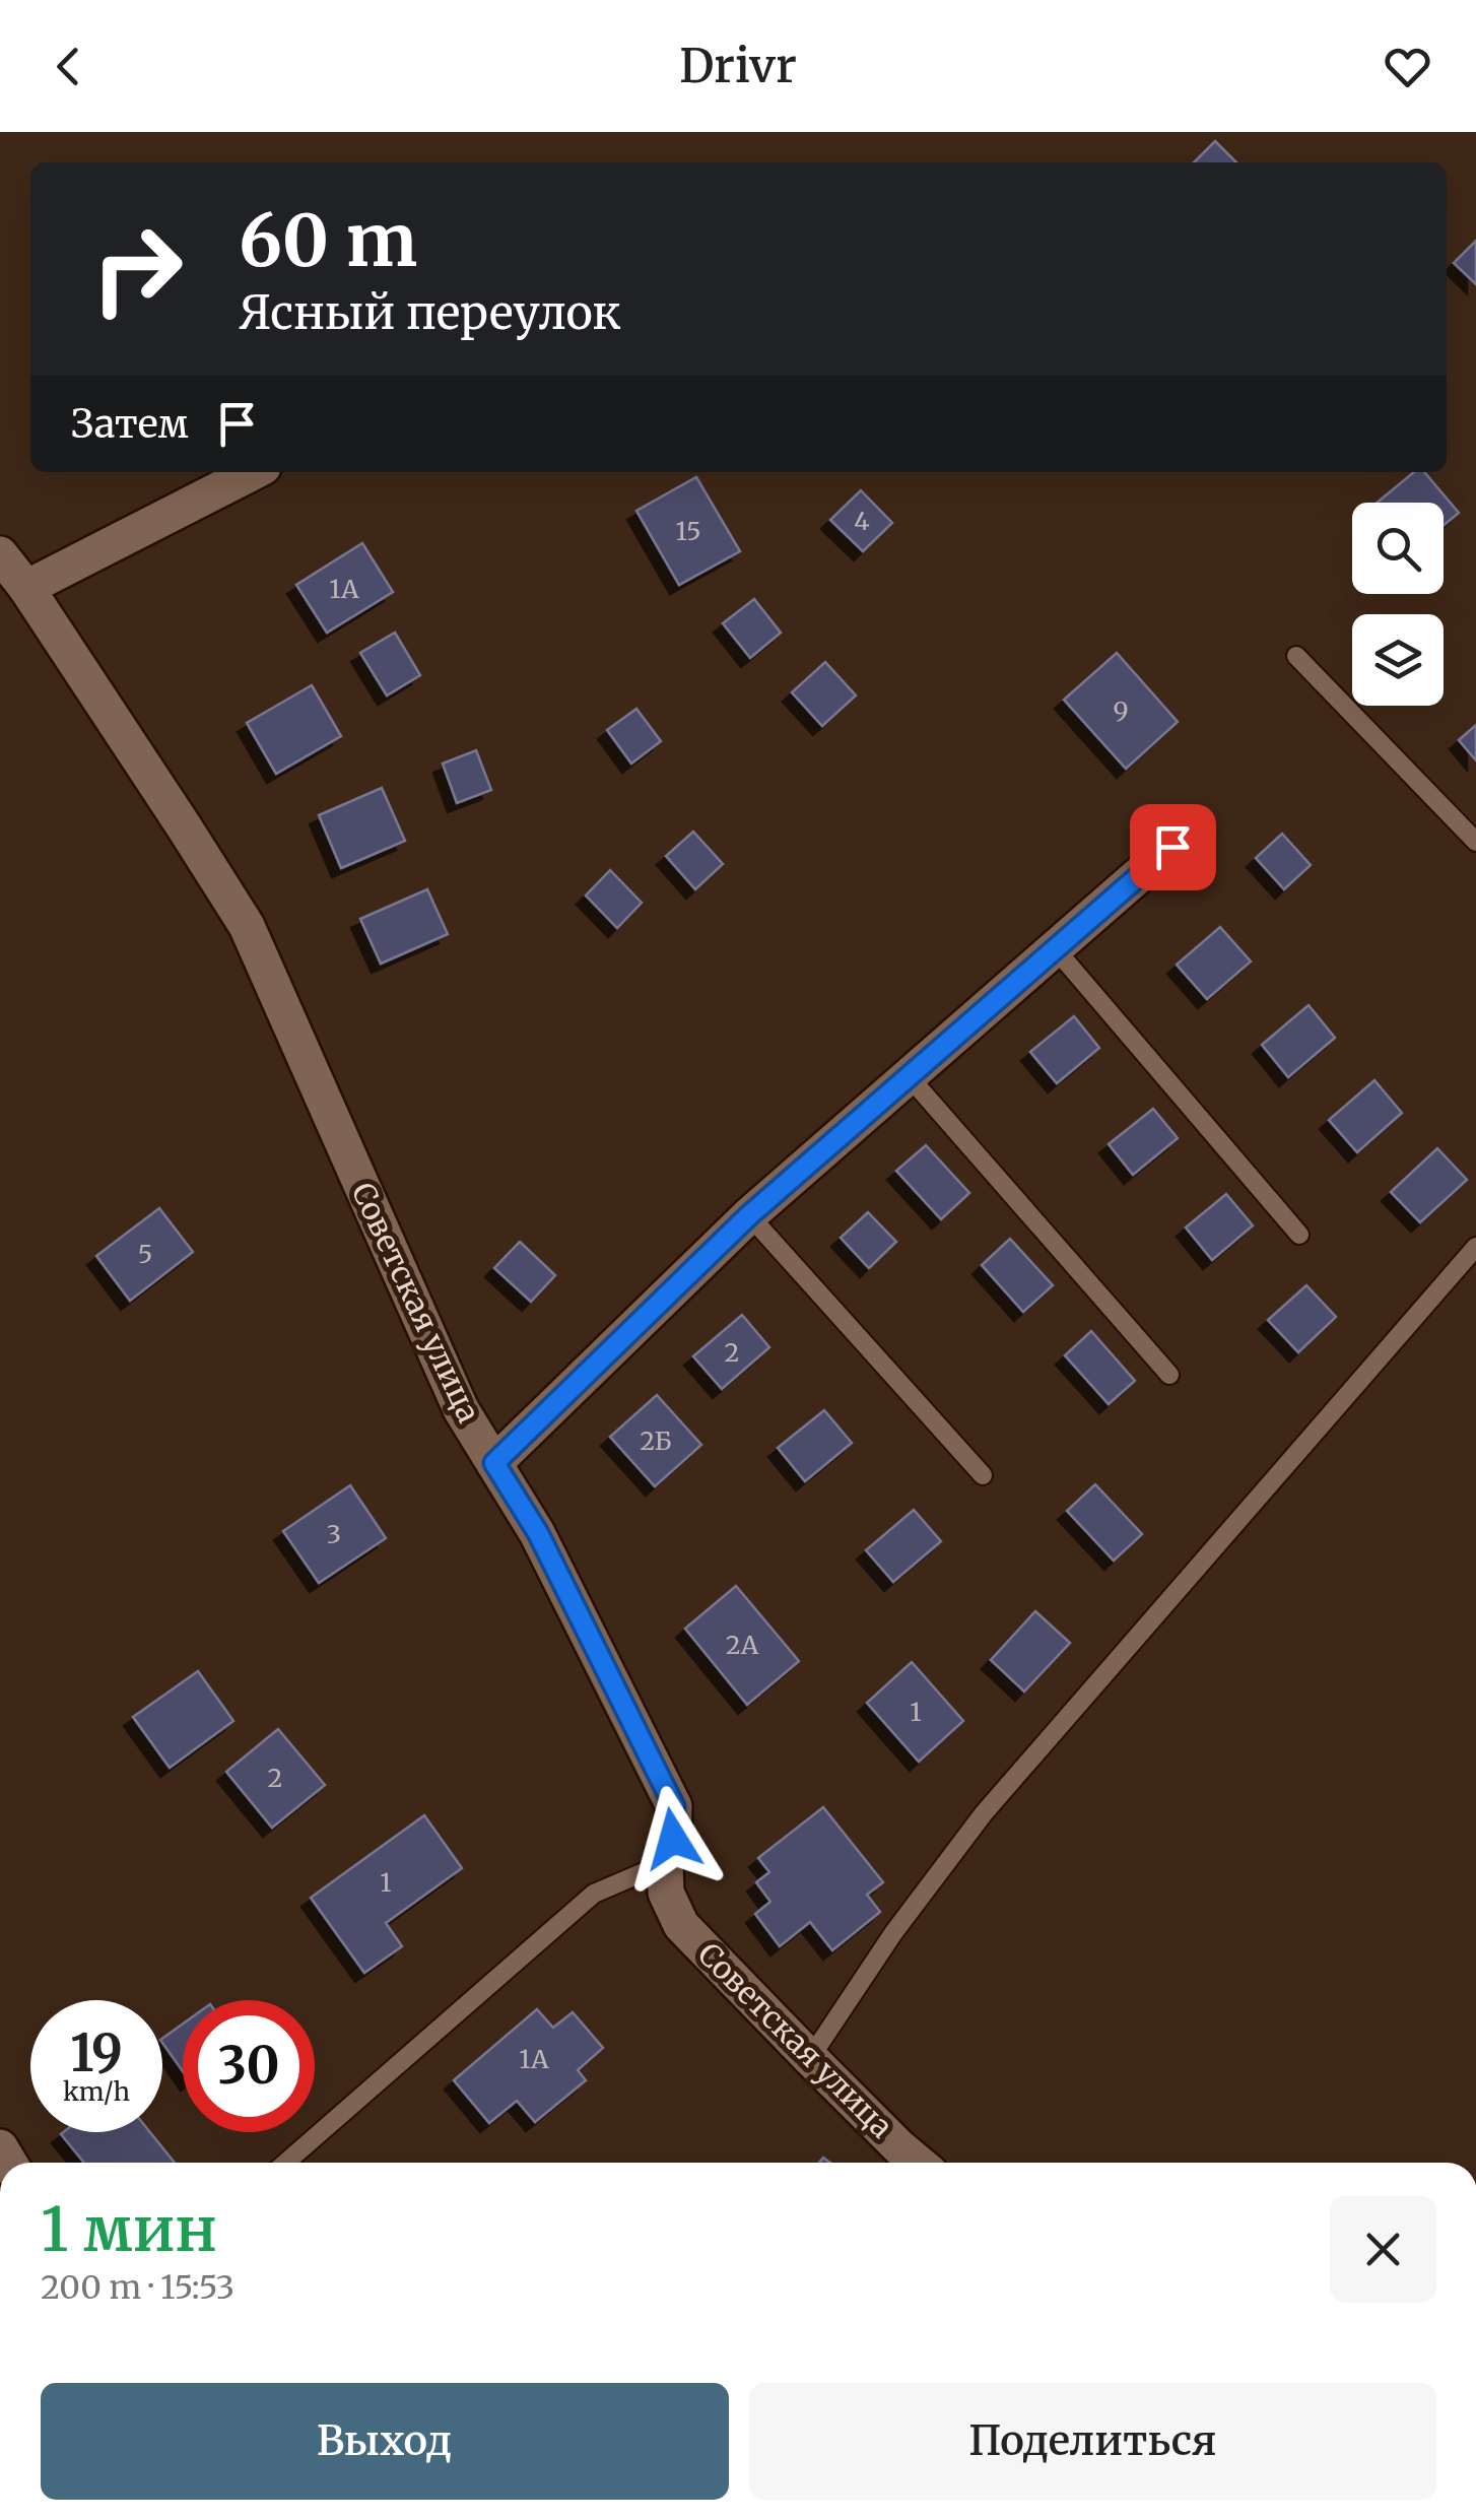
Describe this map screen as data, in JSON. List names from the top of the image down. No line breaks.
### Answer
{"streets":{"street":["Советская улица"]},"house_numbers":["4","15","1А","9","5","2","2Б","3","2А","1","2","1","1А"],"page":{"header":"Drivr","turn":["60 m","Ясный переулок"],"then":"Затем","speed":"19 km/h","limit":"30","heading":["1 мин","200 m · 15:53"],"buttons":["Выход","Поделиться"]}}
